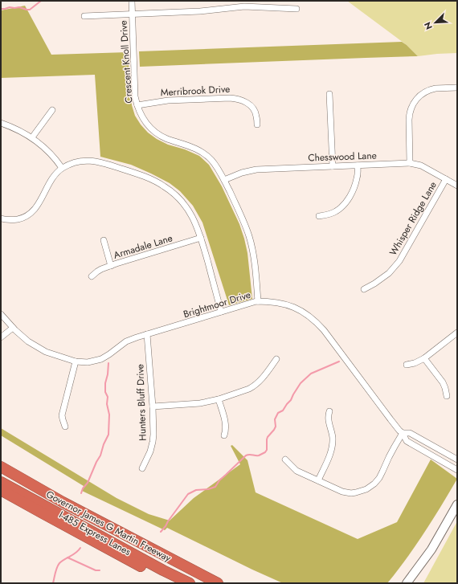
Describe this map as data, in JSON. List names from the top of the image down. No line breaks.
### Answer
{"streets":{"highway":["Governor James G Martin Freeway","I-485 Express Lanes"],"street":["Crescent Knoll Drive","Merribrook Drive","Chesswood Lane","Whisper Ridge Lane","Armadale Lane","Brightmoor Drive","Hunters Bluff Drive"]},"crossings":[["Crescent Knoll Drive","Merribrook Drive"],["Crescent Knoll Drive","Chesswood Lane"],["Crescent Knoll Drive","Brightmoor Drive"],["Chesswood Lane","Whisper Ridge Lane"],["Brightmoor Drive","Hunters Bluff Drive"]],"north":"bottom left"}
